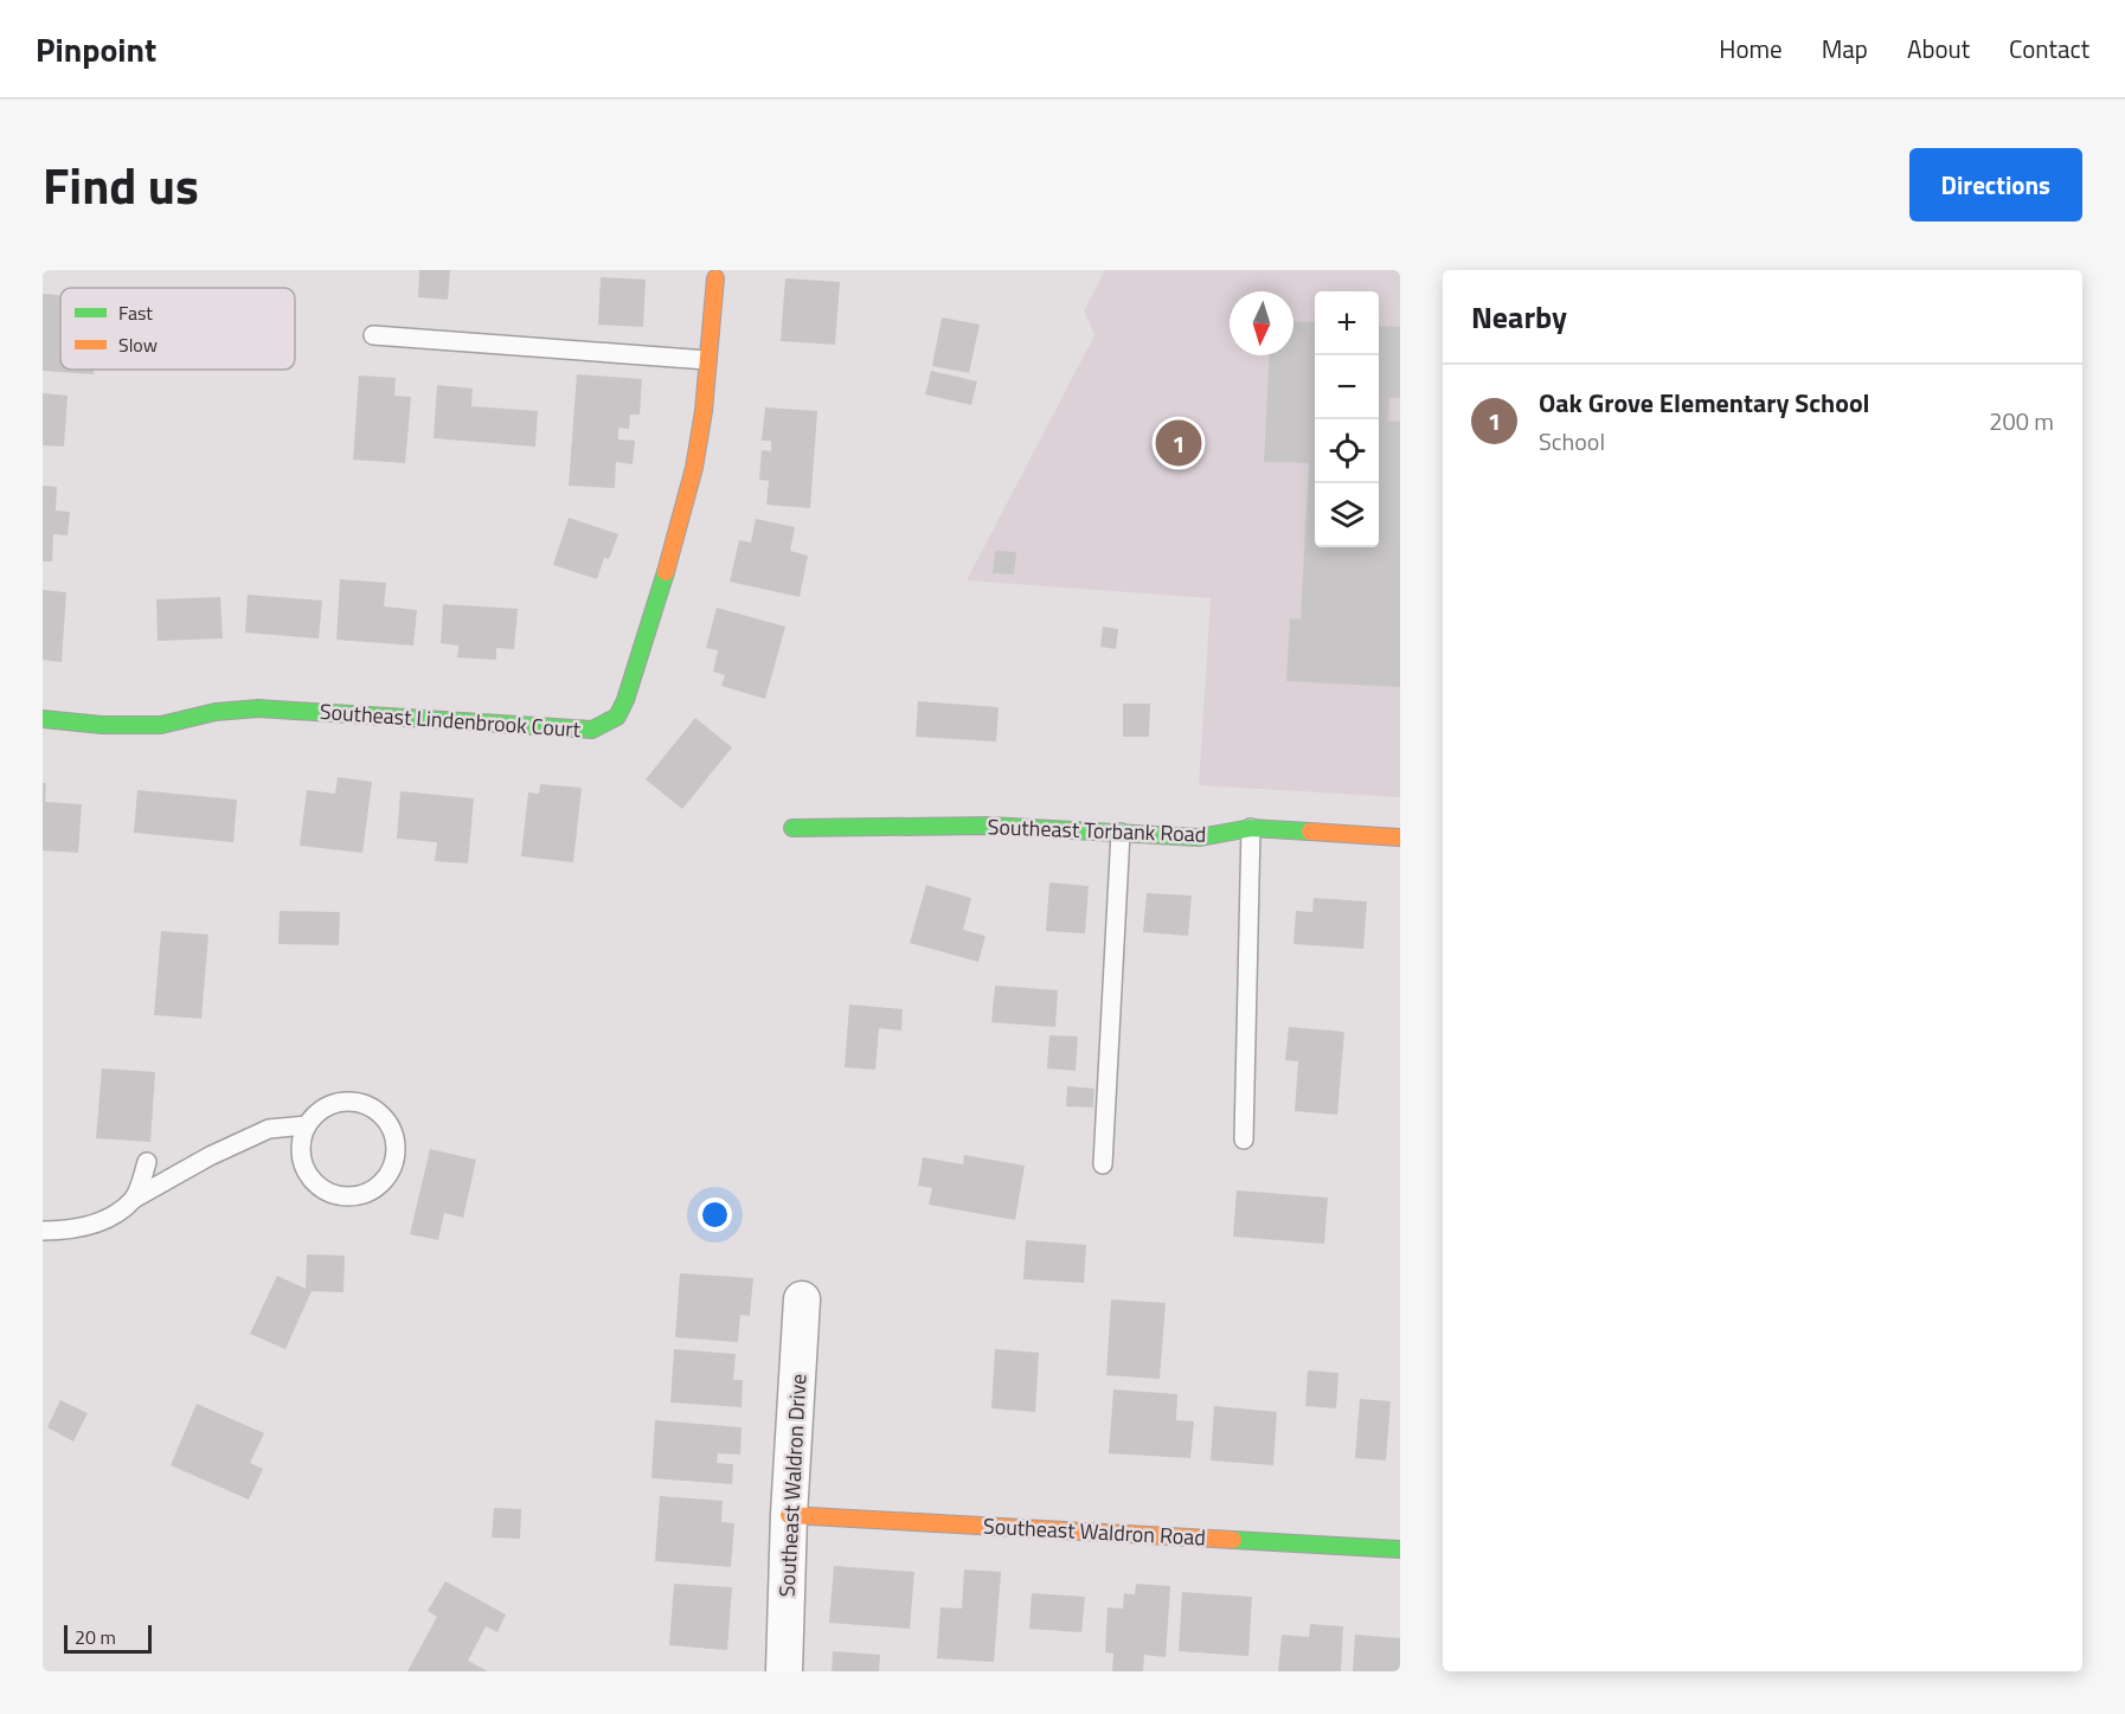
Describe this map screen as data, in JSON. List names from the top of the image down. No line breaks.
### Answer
{"streets":{"street":["Southeast Lindenbrook Court","Southeast Torbank Road","Southeast Waldron Drive","Southeast Waldron Road"]},"crossings":[["Southeast Waldron Drive","Southeast Waldron Road"]],"legend":["Fast","Slow"],"scale_bar":"20 m","north":"bottom","page":{"header":"Pinpoint","nav":["Home","Map","About","Contact"],"title":"Find us","buttons":"Directions","heading":"Nearby","map_buttons":["+","−"],"list":[{"mark":"1","name":"Oak Grove Elementary School","note":"School","value":"200 m"}],"pins":"1","scale":"20 m"}}
